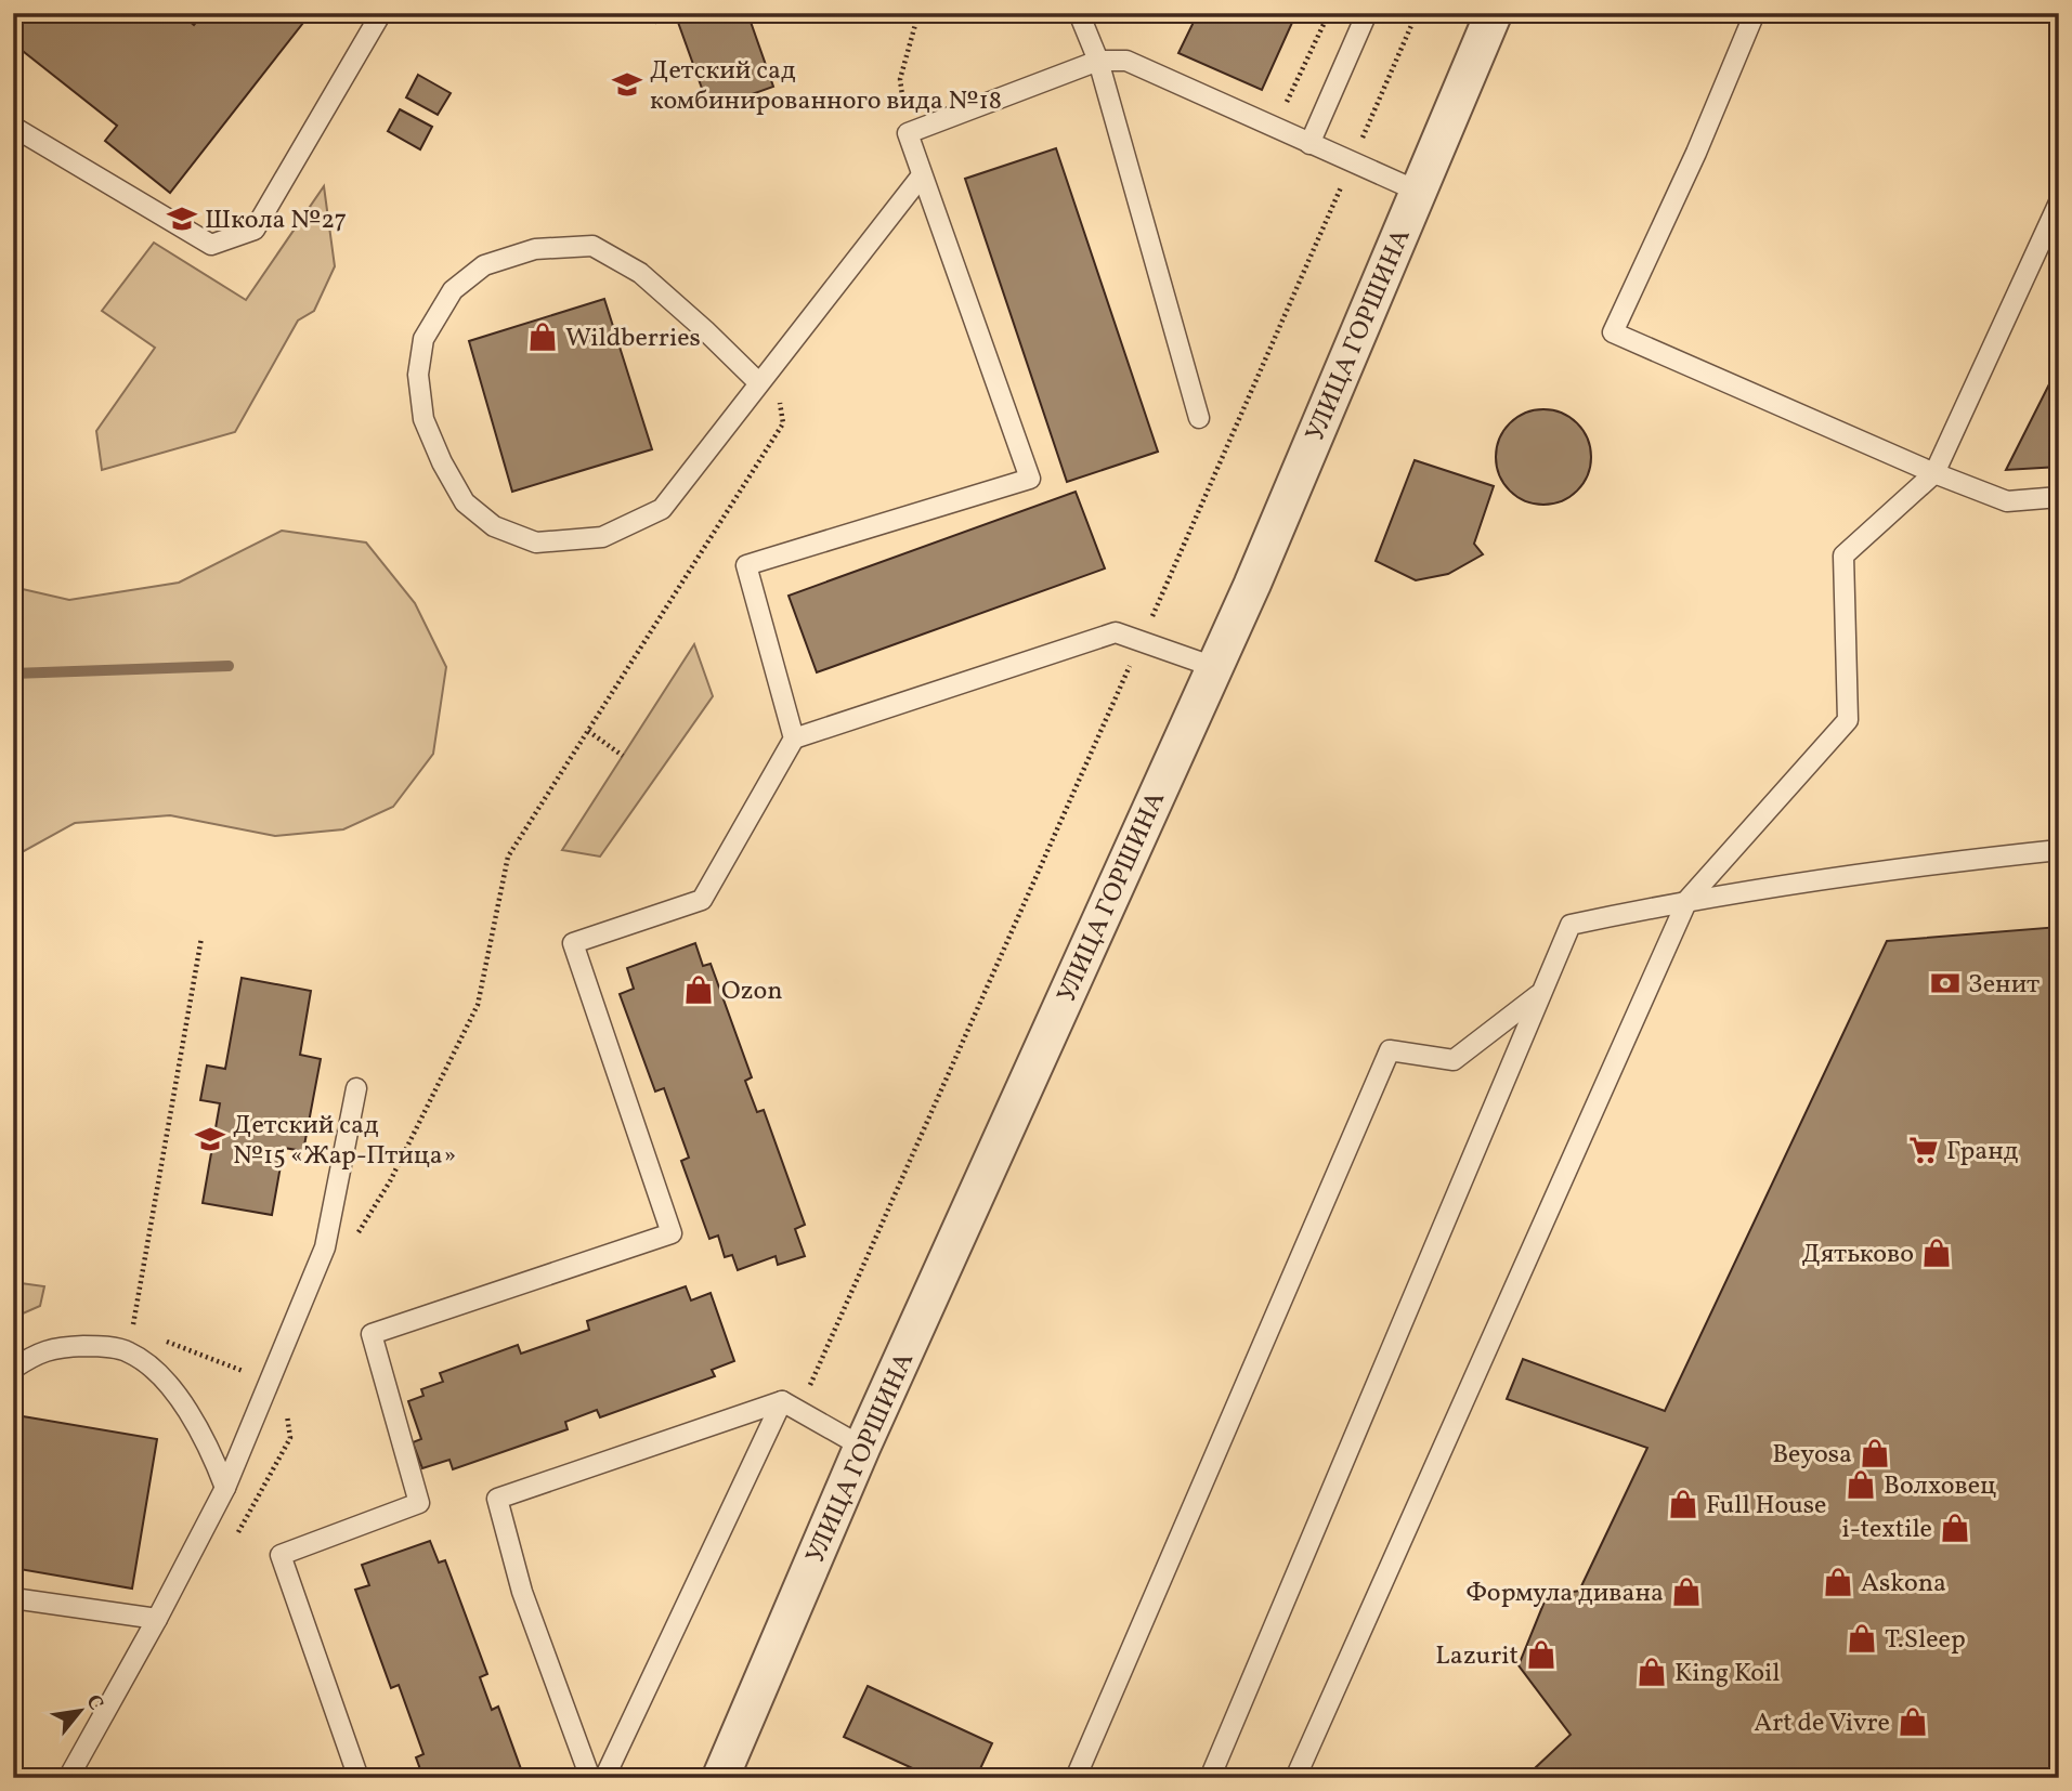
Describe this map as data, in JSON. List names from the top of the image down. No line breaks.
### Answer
{"streets":{"street":["УЛИЦА ГОРШИНА"]},"places":{"school or university":["Детский сад комбинированного вида №18","Школа №27","Детский сад №15 «Жар-Птица»"],"shop":["Wildberries","Ozon","Дятьково","Beyosa","Волховец","Full House","i-textile","Askona","Формула дивана","T.Sleep","Lazurit","King Koil","Art de Vivre"],"bank":["Зенит"],"supermarket":["Гранд"]},"north":"top right"}
